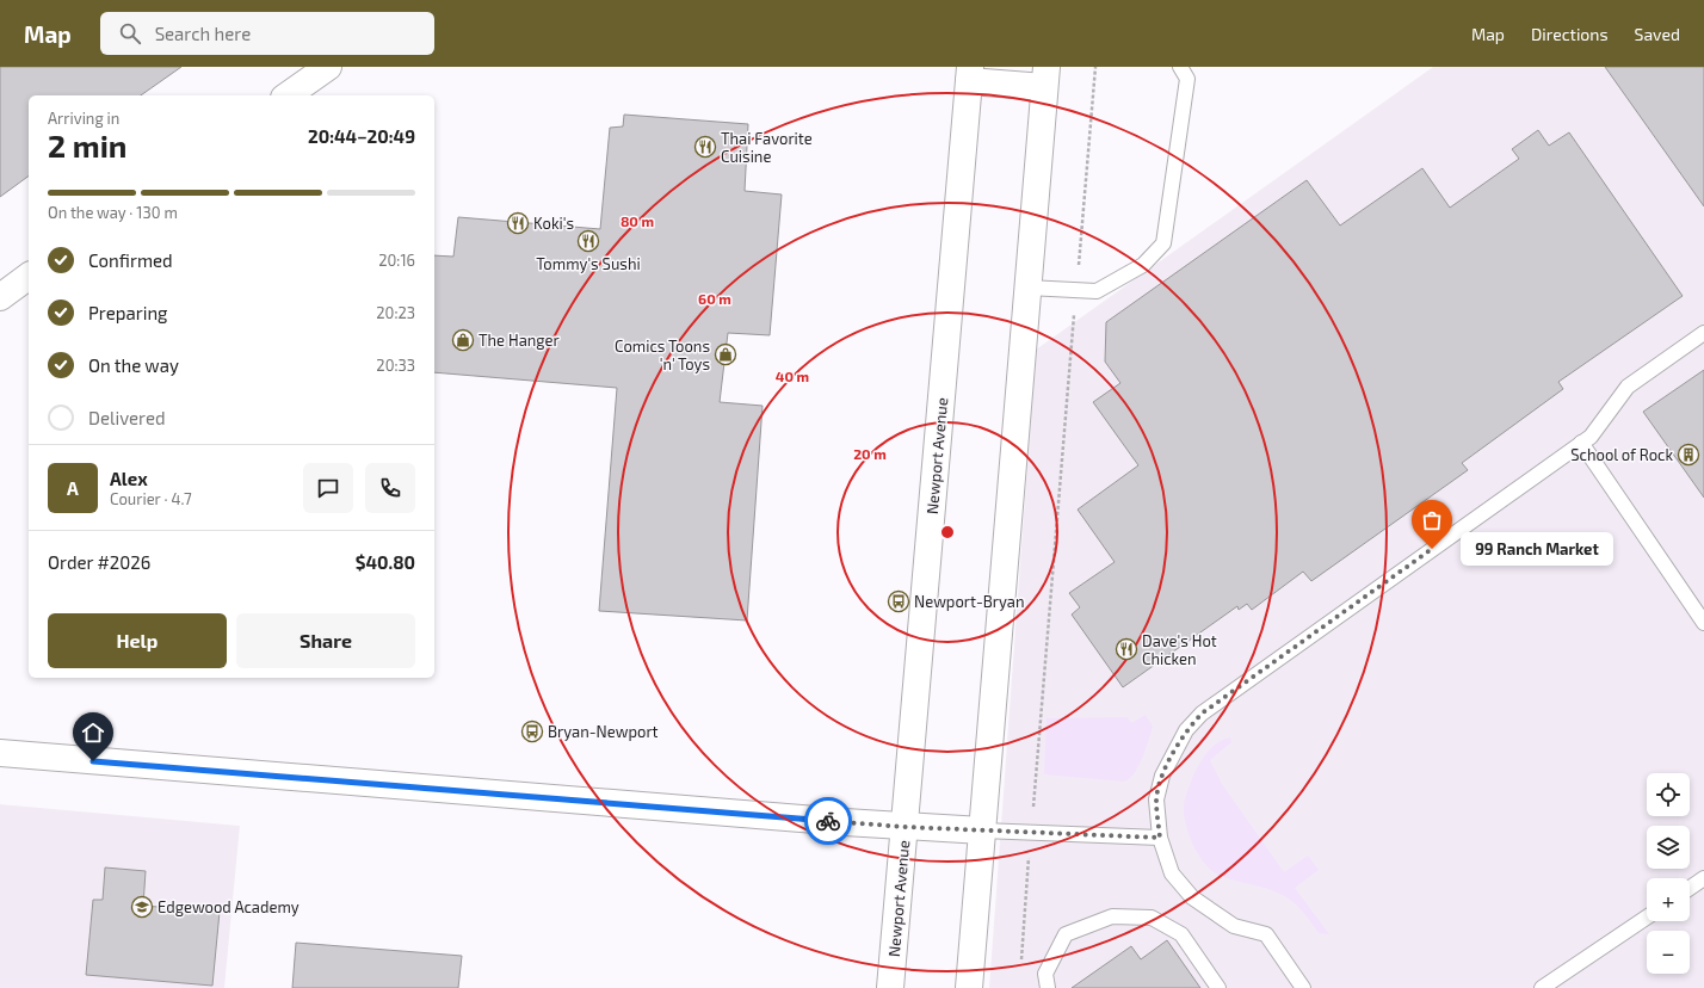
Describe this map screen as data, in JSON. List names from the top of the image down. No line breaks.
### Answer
{"streets":{"main road":["Newport Avenue"]},"places":{"restaurant":["Thai Favorite Cuisine","Koki's","Tommy's Sushi","Dave's Hot Chicken"],"shop":["The Hanger","Comics Toons 'n' Toys"],"building":["School of Rock"],"other":["99 Ranch Market"],"bus stop":["Newport-Bryan","Bryan-Newport"],"school or university":["Edgewood Academy"]},"page":{"header":"Map","search":"Search here","nav":["Map","Directions","Saved"],"heading":["2 min","Arriving in","20:44–20:49"],"panel":["Alex","Courier · 4.7","Order #2026","$40.80"],"bar":"On the way · 130 m","list":[["Confirmed","20:16"],["Preparing","20:23"],["On the way","20:33"],"Delivered"],"round":"A","bubble":"99 Ranch Market","buttons":["Help","Share"],"map_buttons":["+","−"]},"rings":["80 m","60 m","40 m","20 m"]}
